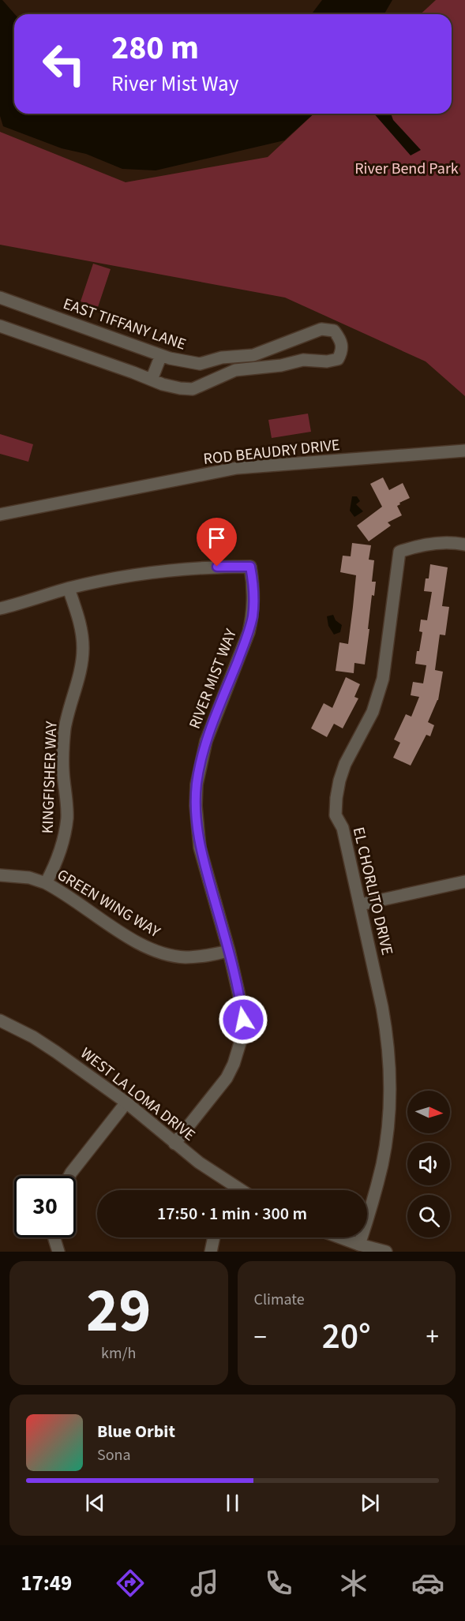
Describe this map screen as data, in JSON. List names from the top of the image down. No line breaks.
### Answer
{"streets":{"street":["EAST TIFFANY LANE","ROD BEAUDRY DRIVE","RIVER MIST WAY","KINGFISHER WAY","EL CHORLITO DRIVE","GREEN WING WAY","WEST LA LOMA DRIVE"]},"crossings":[["RIVER MIST WAY","KINGFISHER WAY"],["RIVER MIST WAY","GREEN WING WAY"],["RIVER MIST WAY","WEST LA LOMA DRIVE"],["KINGFISHER WAY","GREEN WING WAY"]],"parks":["River Bend Park"],"north":"right","page":{"turn":["280 m","River Mist Way"],"limit":"30","trip":"17:50 · 1 min · 300 m","tile":[["29","km/h"],"Climate"],"heat":["−","20°","+"],"song":["Blue Orbit","Sona"],"tabs":"17:49"}}
